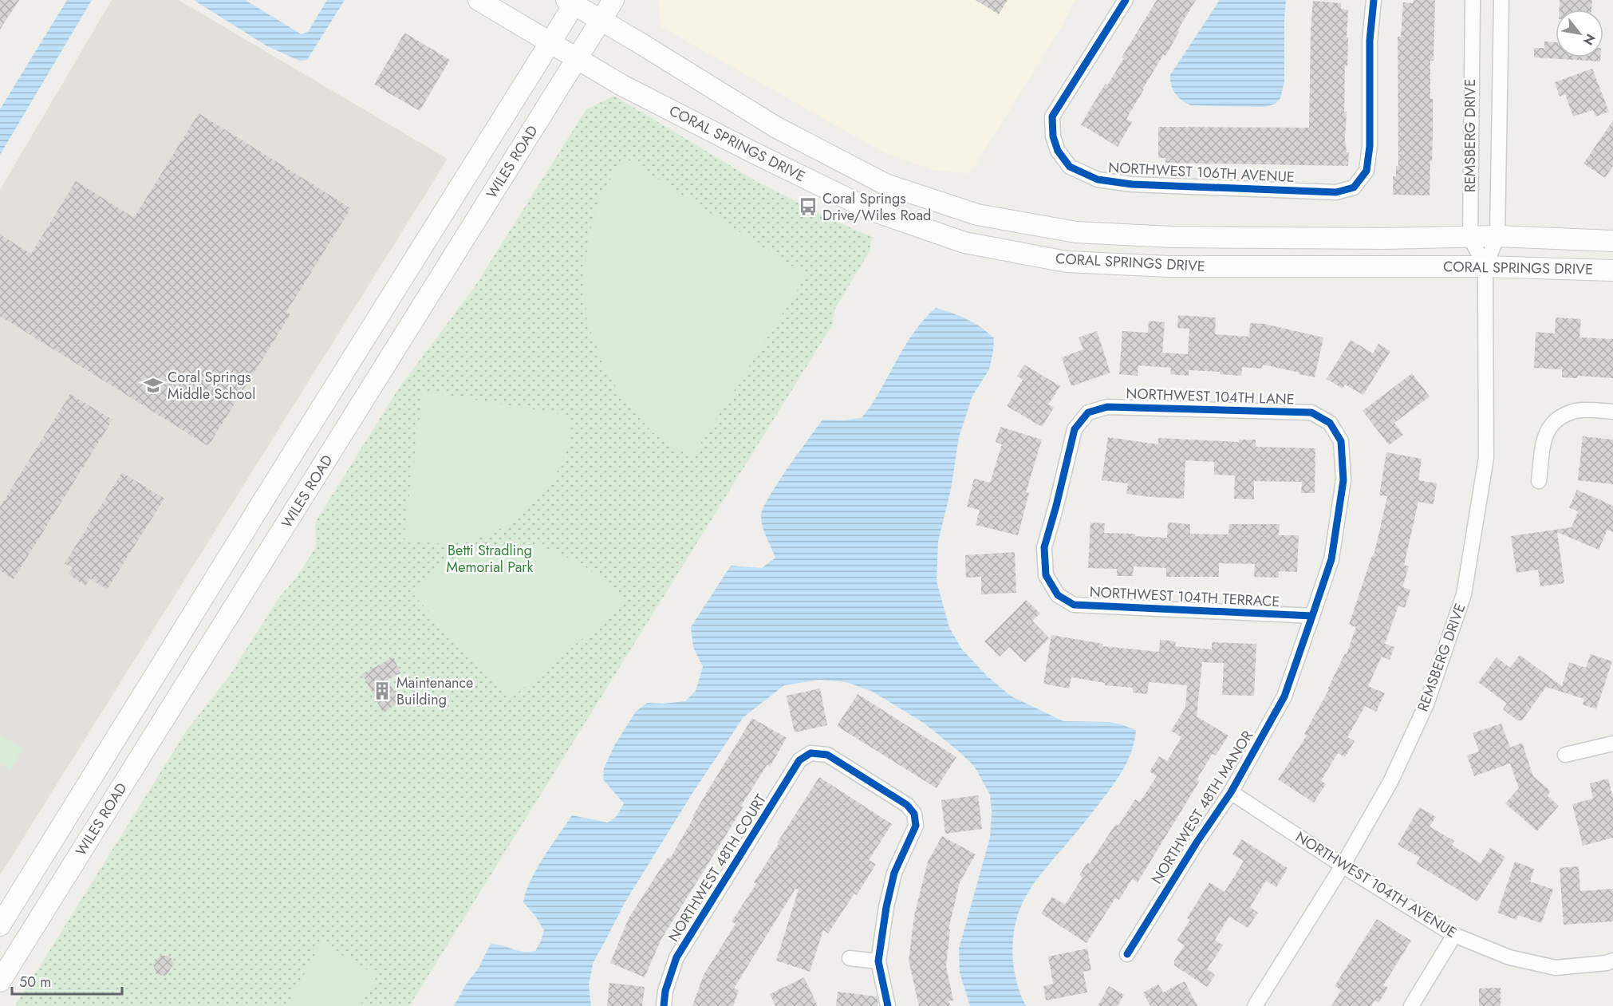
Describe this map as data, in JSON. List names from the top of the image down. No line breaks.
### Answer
{"streets":{"main road":["CORAL SPRINGS DRIVE","WILES ROAD"],"street":["REMSBERG DRIVE","NORTHWEST 106TH AVENUE","NORTHWEST 104TH LANE","NORTHWEST 104TH TERRACE","NORTHWEST 48TH MANOR","NORTHWEST 48TH COURT","NORTHWEST 104TH AVENUE"]},"crossings":[["REMSBERG DRIVE","CORAL SPRINGS DRIVE"],["REMSBERG DRIVE","NORTHWEST 104TH AVENUE"],["CORAL SPRINGS DRIVE","WILES ROAD"],["NORTHWEST 104TH LANE","NORTHWEST 104TH TERRACE"],["NORTHWEST 104TH LANE","NORTHWEST 48TH MANOR"],["NORTHWEST 104TH TERRACE","NORTHWEST 48TH MANOR"],["NORTHWEST 48TH MANOR","NORTHWEST 104TH AVENUE"]],"parks":["Betti Stradling Memorial Park"],"places":{"bus stop":["Coral Springs Drive/Wiles Road"],"school or university":["Coral Springs Middle School"],"building":["Maintenance Building"]},"scale_bar":"50 m","north":"bottom right"}
